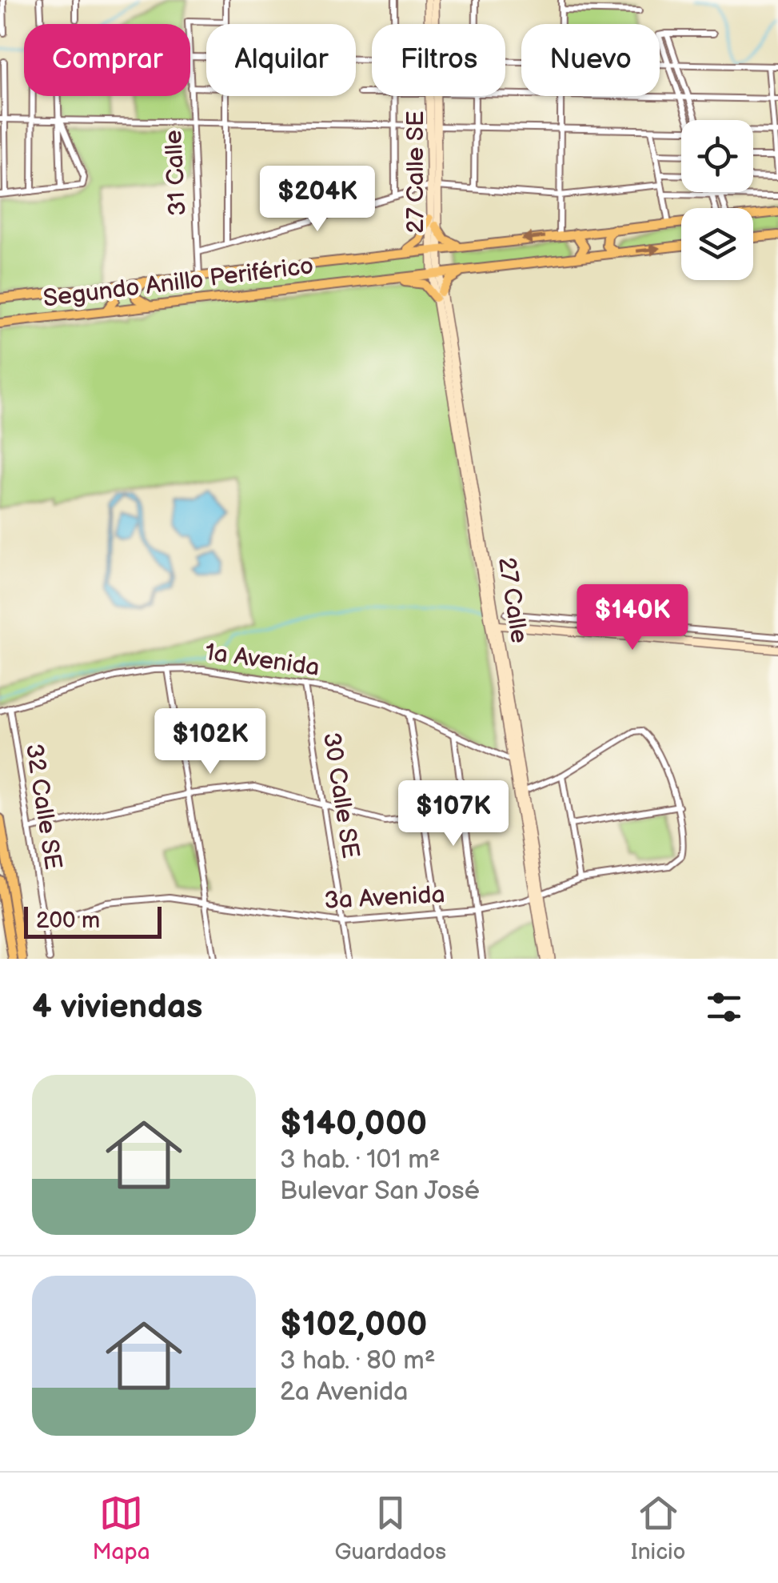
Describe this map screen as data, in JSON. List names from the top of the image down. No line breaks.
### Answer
{"streets":{"main road":["27 Calle SE","Segundo Anillo Periférico","27 Calle"],"street":["31 Calle","1a Avenida","30 Calle SE","32 Calle SE","3a Avenida"]},"crossings":[["27 Calle SE","Segundo Anillo Periférico"],["27 Calle SE","27 Calle"],["31 Calle","Segundo Anillo Periférico"],["Segundo Anillo Periférico","27 Calle"],["27 Calle","1a Avenida"],["27 Calle","3a Avenida"],["1a Avenida","30 Calle SE"],["1a Avenida","32 Calle SE"],["30 Calle SE","3a Avenida"],["32 Calle SE","3a Avenida"]],"scale_bar":"200 m","page":{"chip":["Comprar","Alquilar","Filtros","Nuevo"],"price":["$204K","$140K","$102K","$107K"],"scale":"200 m","heading":"4 viviendas","list":[{"name":"$140,000","note":"3 hab. · 101 m² · Bulevar San José"},{"name":"$102,000","note":"3 hab. · 80 m² · 2a Avenida"}],"tabs":["Mapa","Guardados","Inicio"]}}
